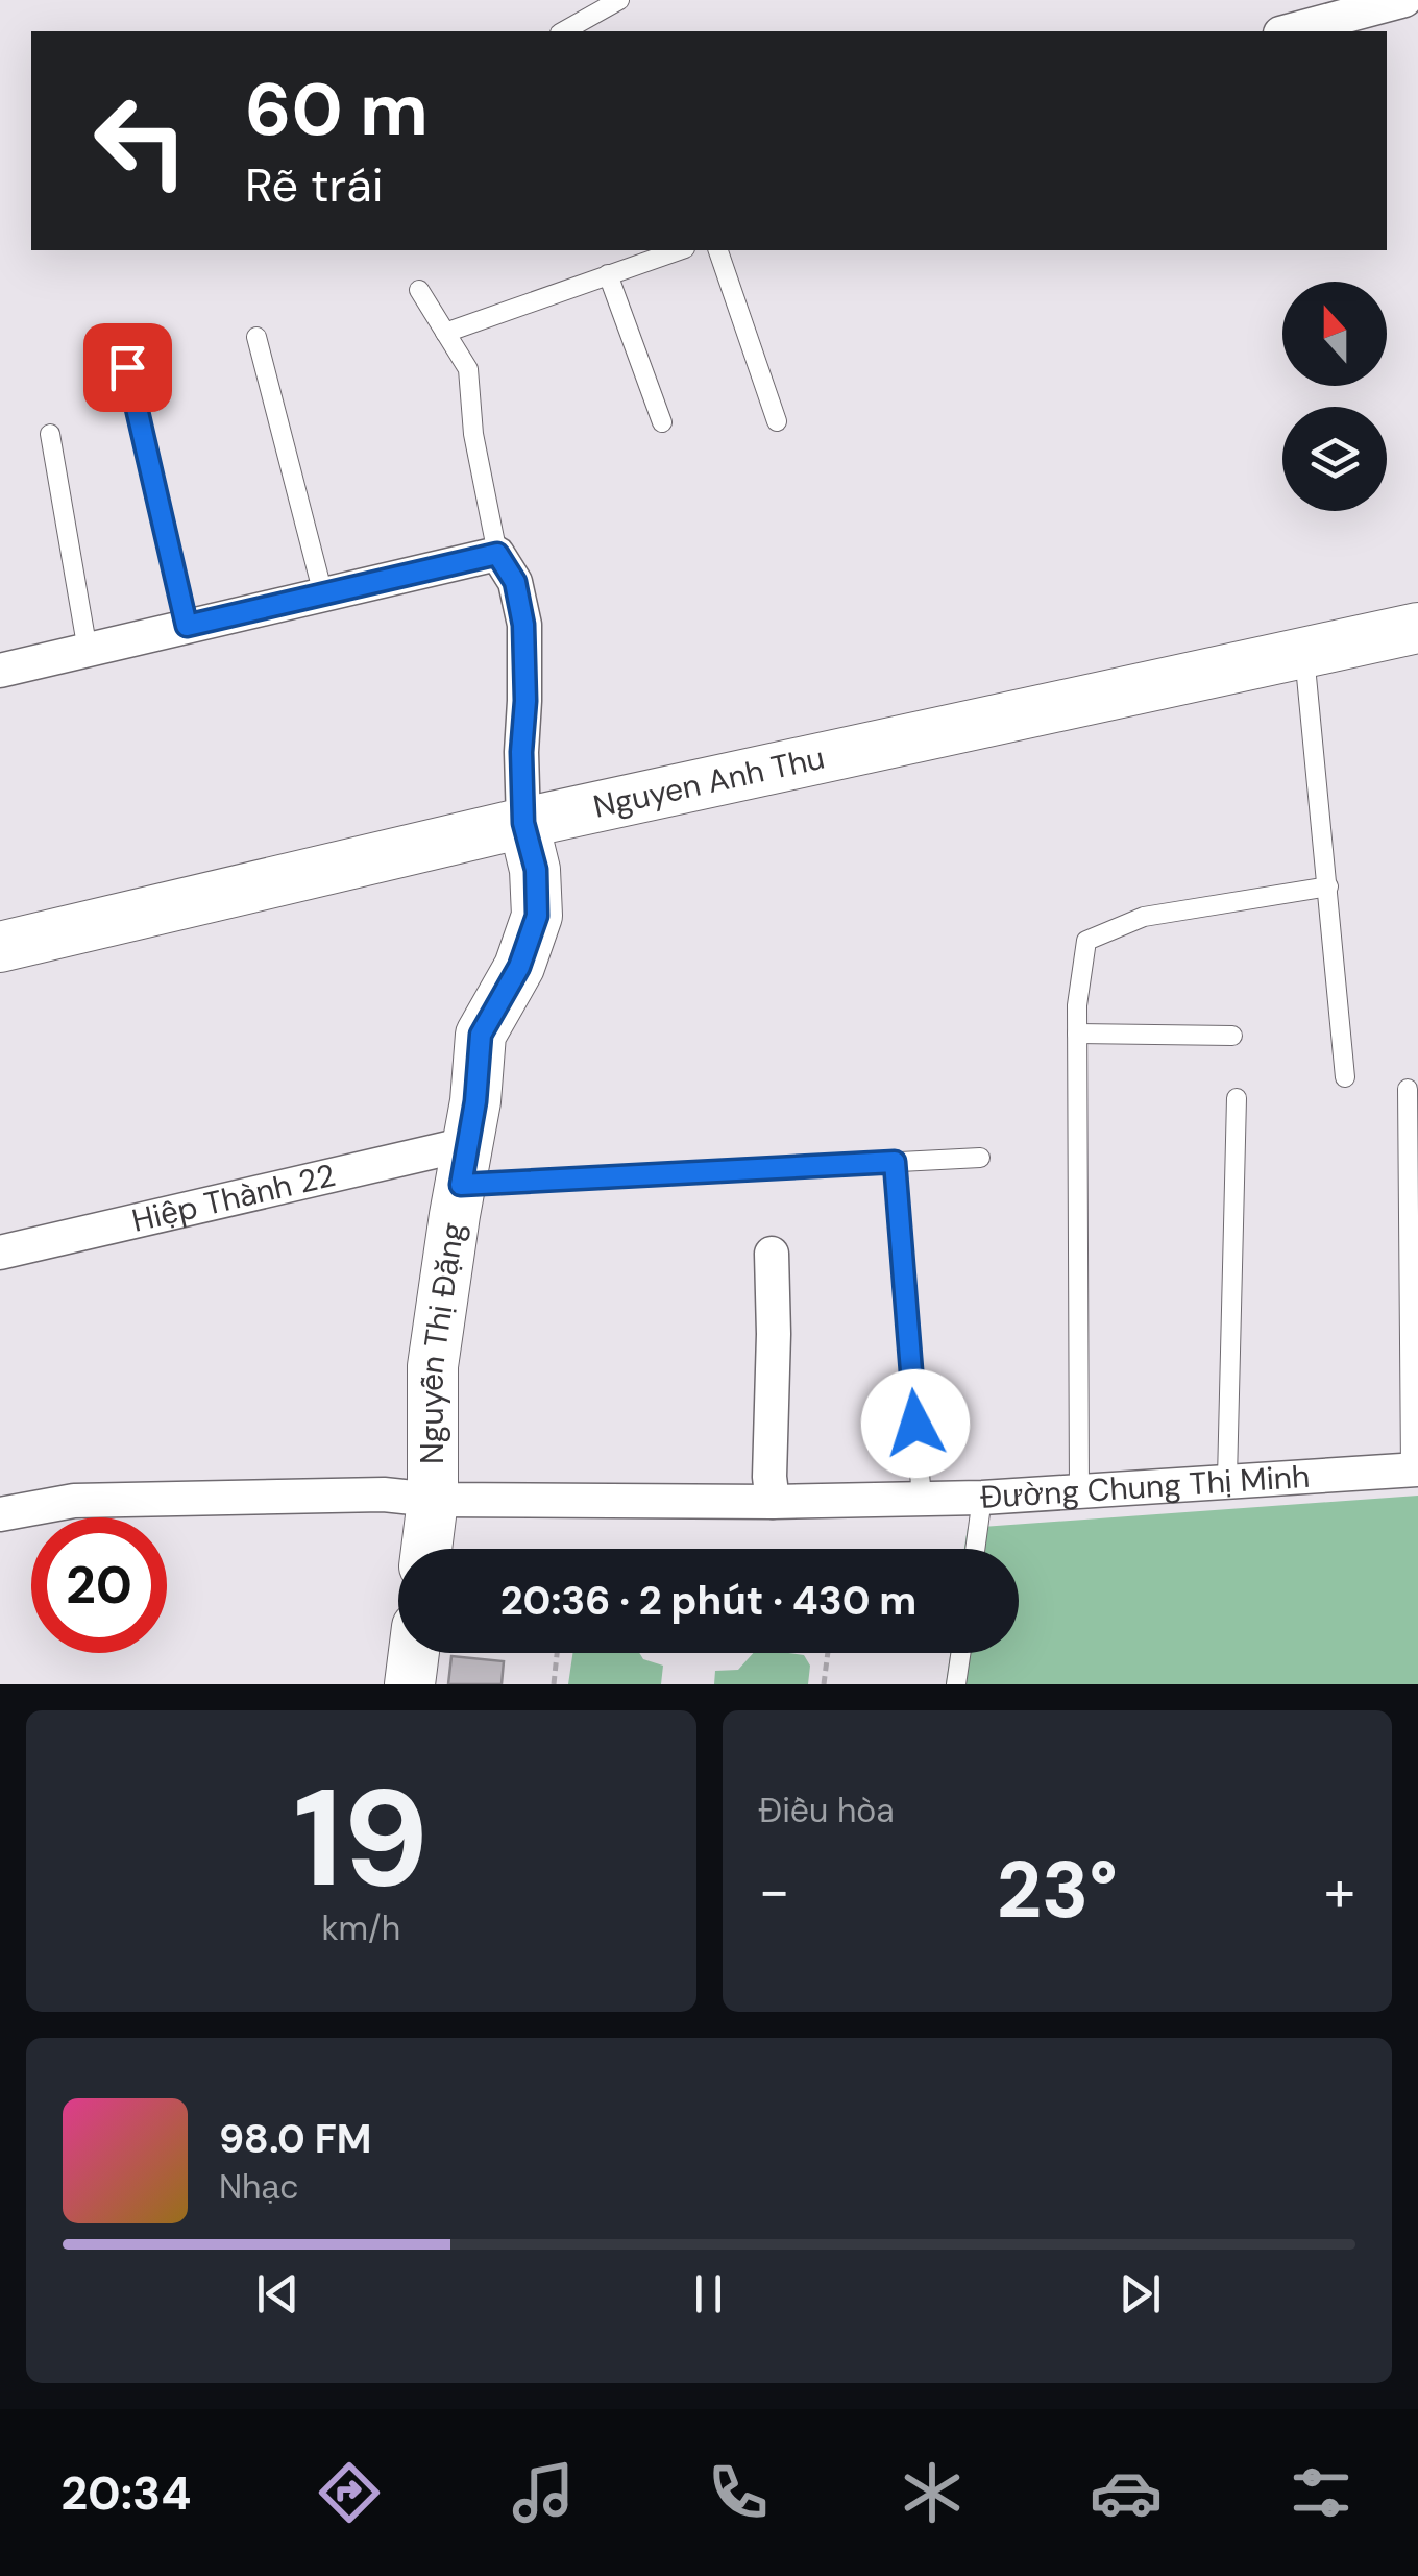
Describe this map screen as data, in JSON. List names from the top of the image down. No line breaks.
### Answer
{"streets":{"main road":["Nguyen Anh Thu","Nguyễn Thị Đặng"],"street":["Hiệp Thành 22","Đường Chung Thị Minh"]},"crossings":[["Nguyen Anh Thu","Nguyễn Thị Đặng"],["Hiệp Thành 22","Nguyễn Thị Đặng"],["Nguyễn Thị Đặng","Đường Chung Thị Minh"]],"north":"top","page":{"turn":["60 m","Rẽ trái"],"limit":"20","trip":"20:36 · 2 phút · 430 m","tile":[["19","km/h"],"Điều hòa"],"heat":["−","23°","+"],"song":["98.0 FM","Nhạc"],"tabs":"20:34"}}
